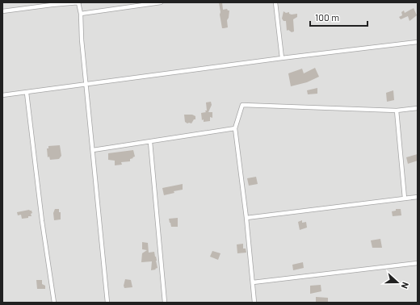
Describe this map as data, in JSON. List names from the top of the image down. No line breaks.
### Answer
{"scale_bar":"100 m","north":"right"}
